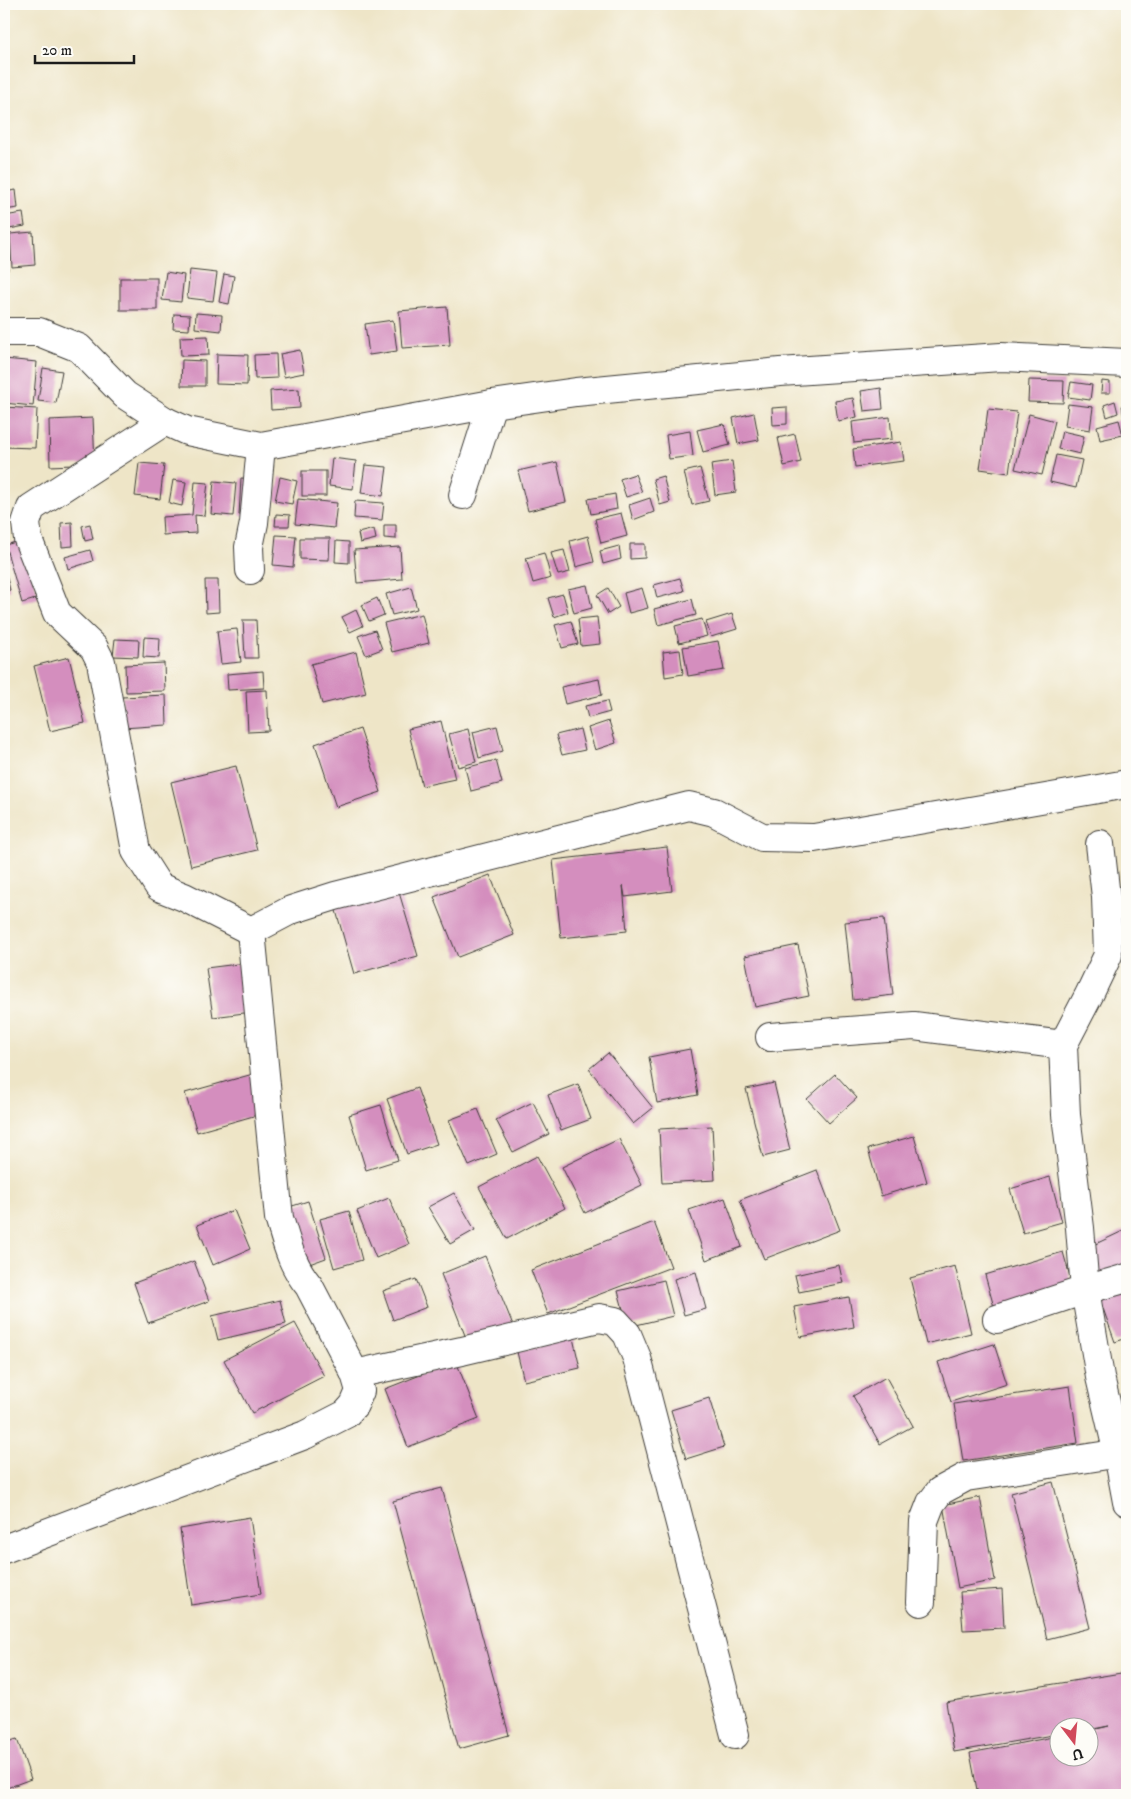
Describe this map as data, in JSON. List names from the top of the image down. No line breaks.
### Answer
{"scale_bar":"20 m","north":"bottom"}
